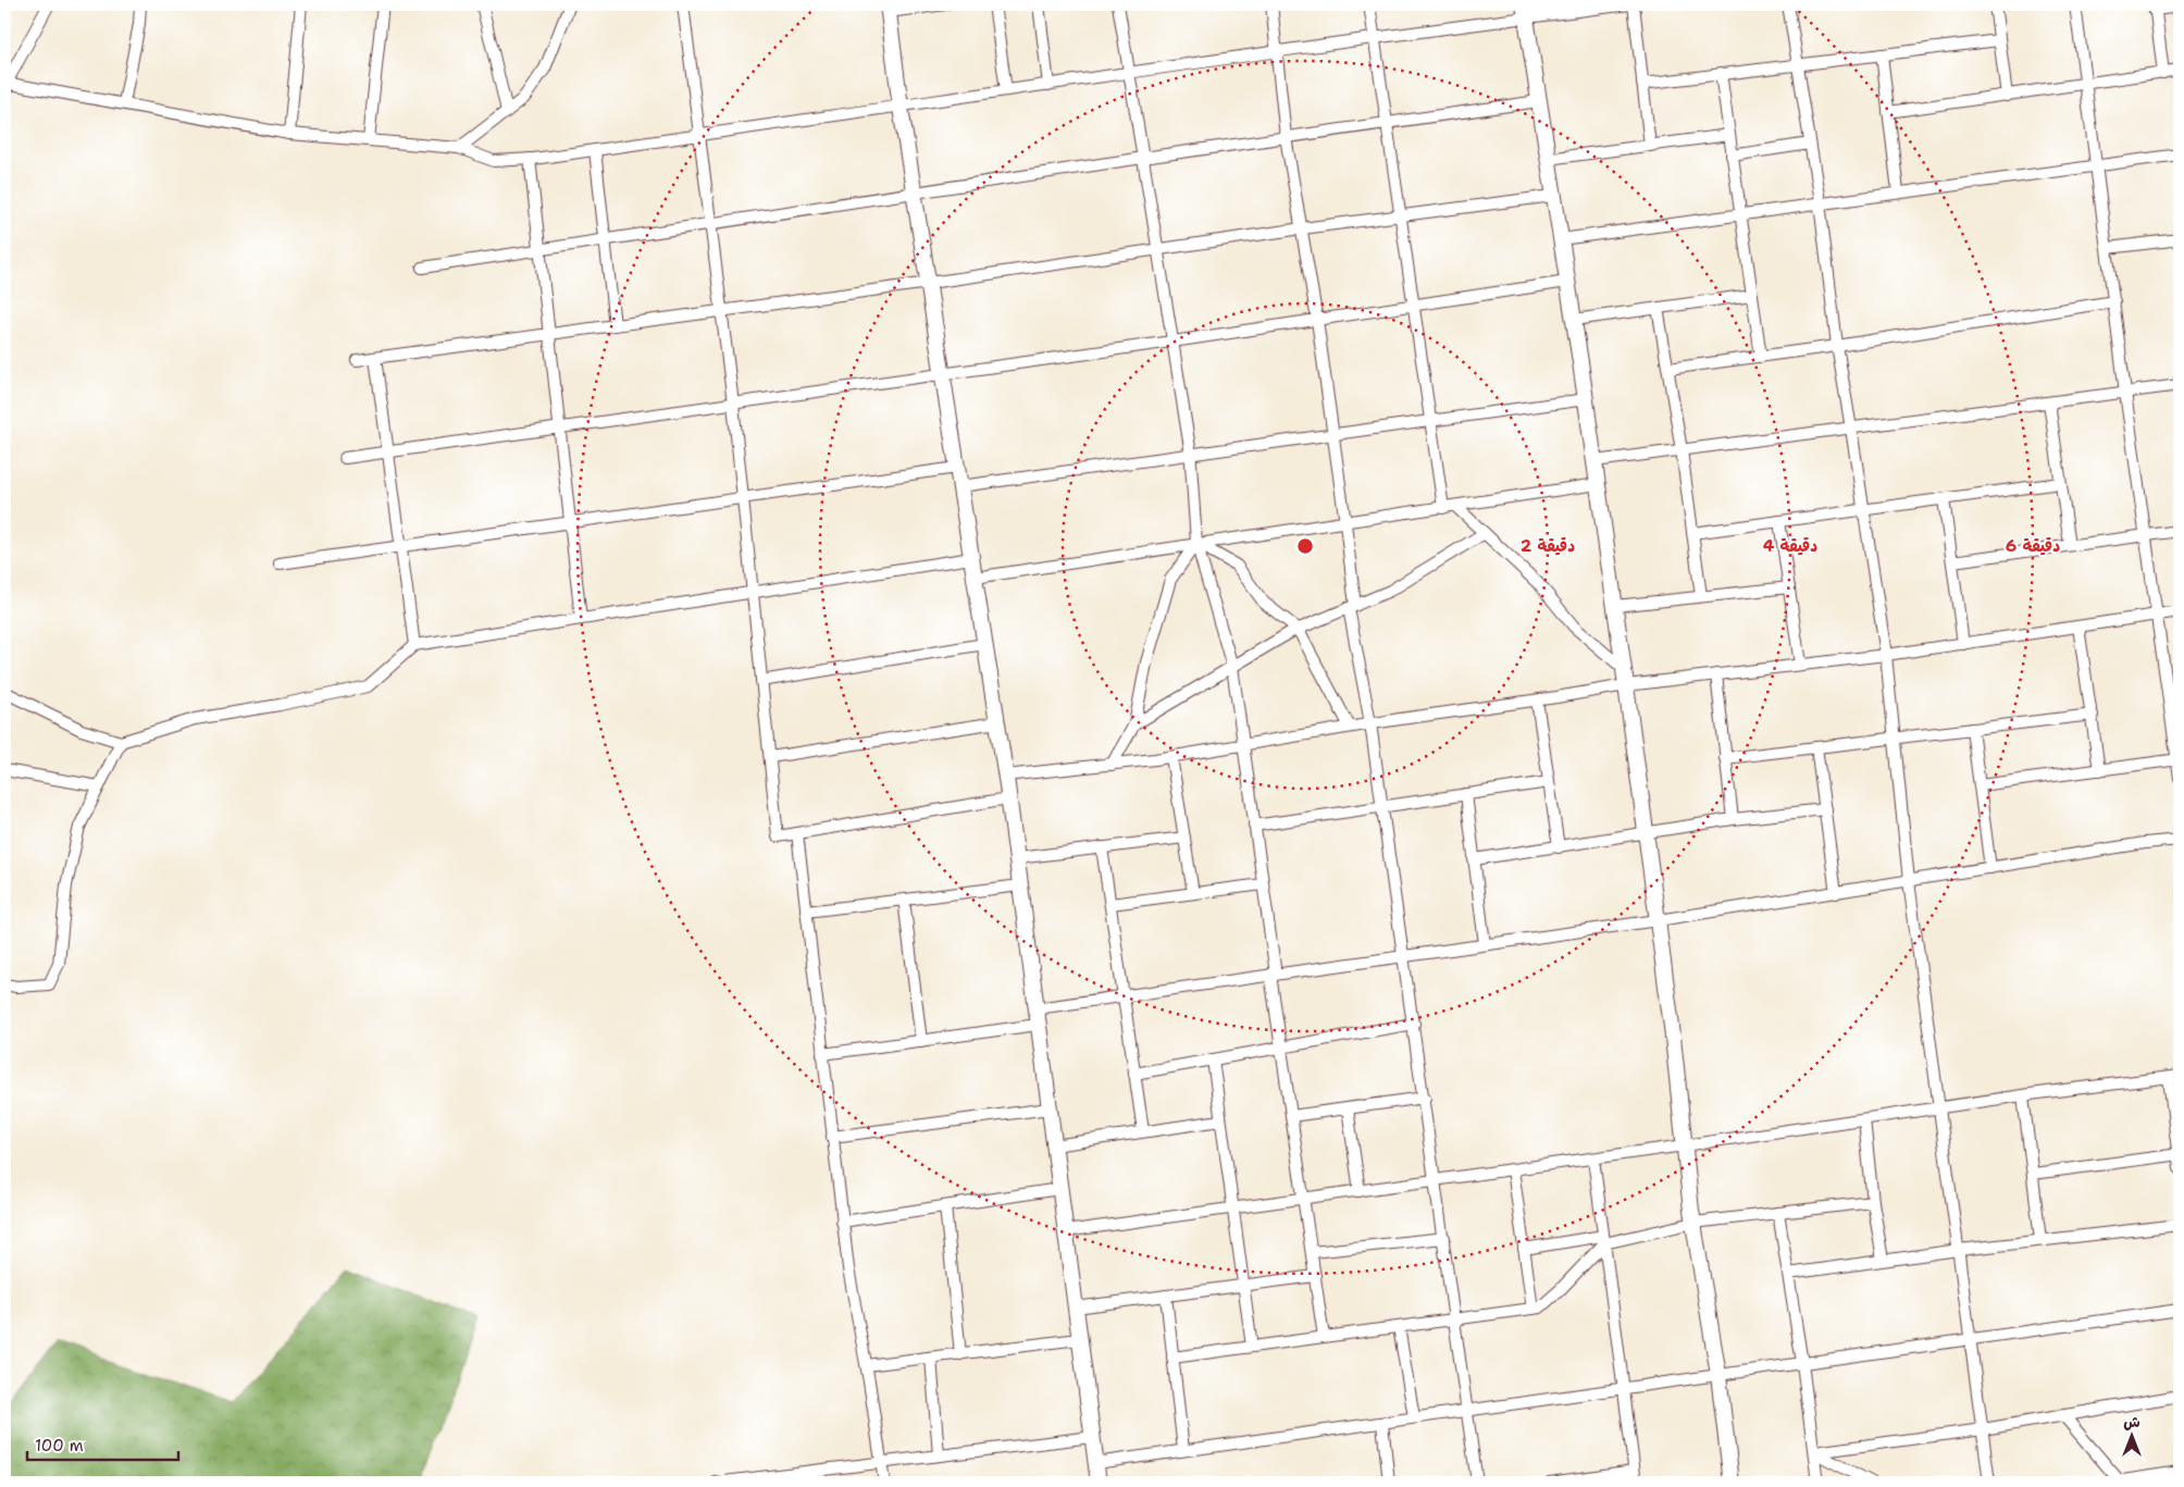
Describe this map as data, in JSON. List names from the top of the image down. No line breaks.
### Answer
{"scale_bar":"100 m","north":"top","rings":["2 دقيقة","4 دقيقة","6 دقيقة"]}
